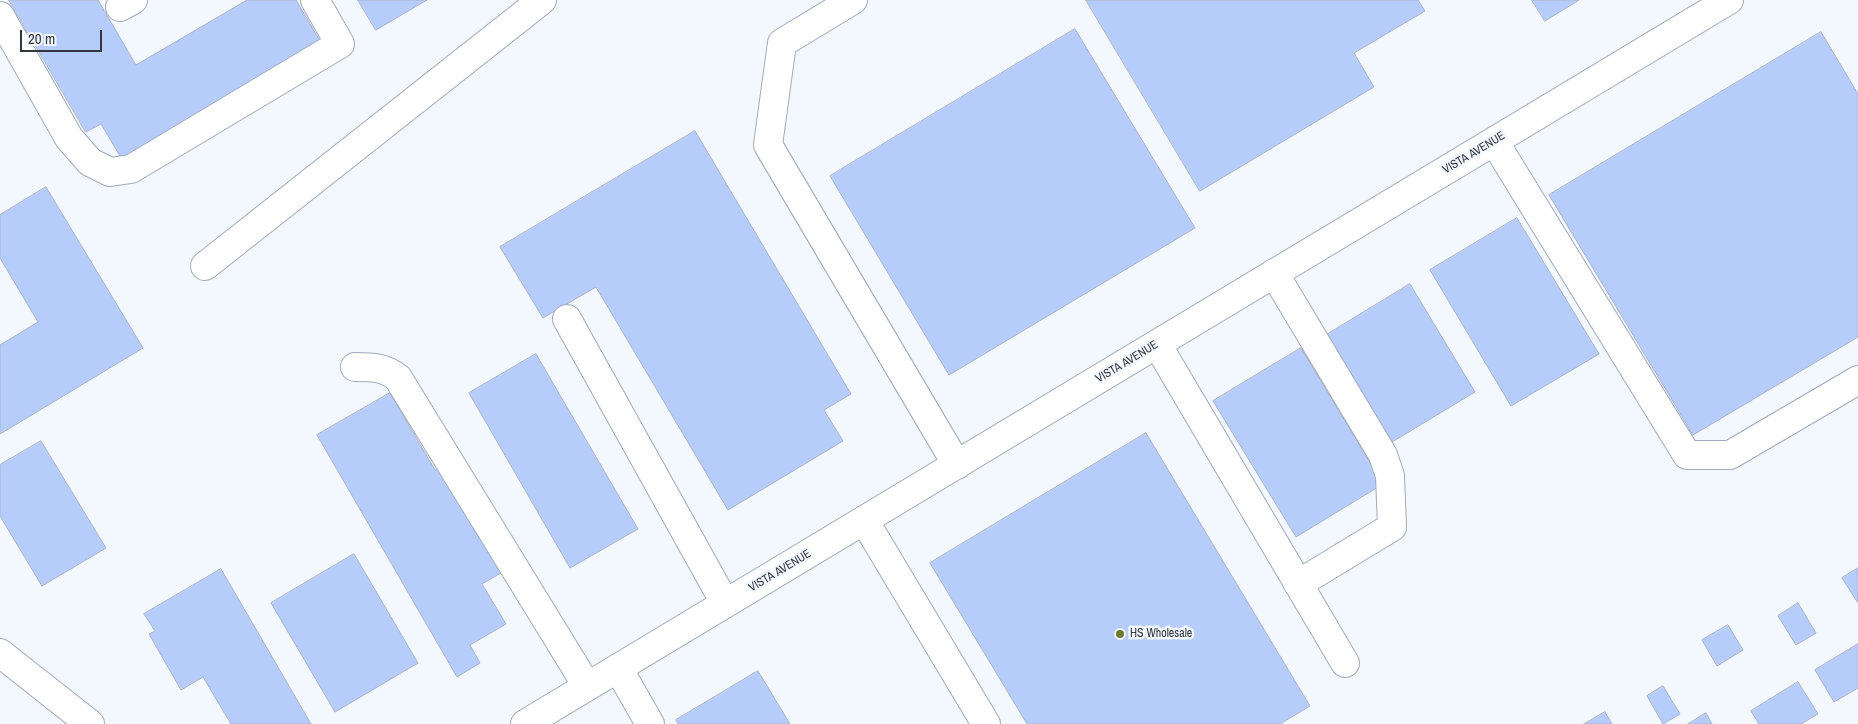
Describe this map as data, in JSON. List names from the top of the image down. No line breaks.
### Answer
{"streets":{"street":["VISTA AVENUE"]},"places":["HS Wholesale"],"scale_bar":"20 m"}
